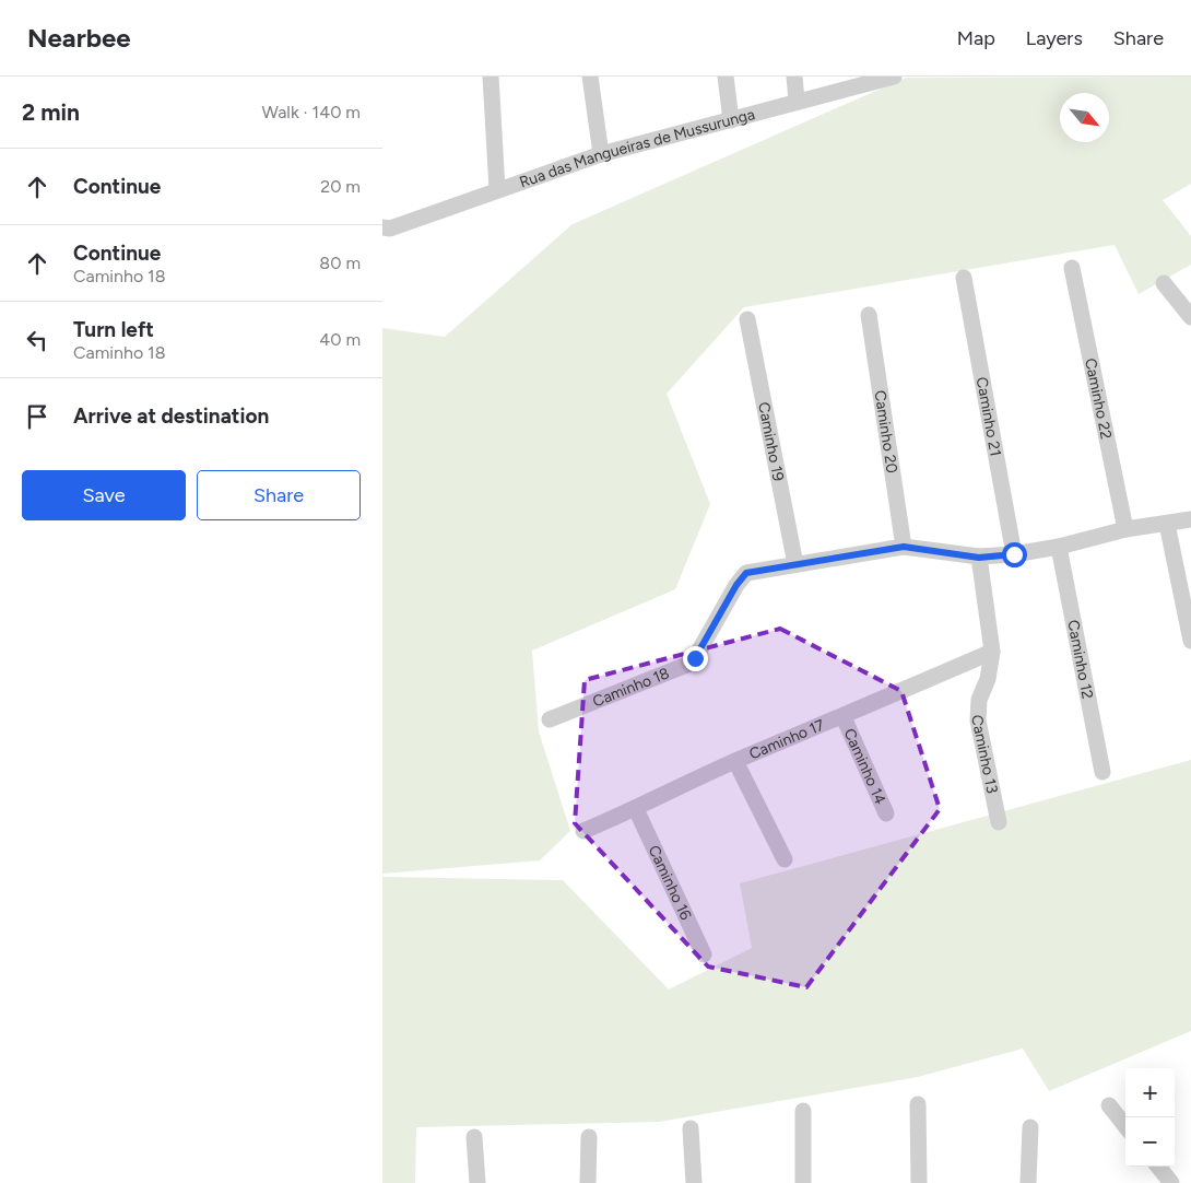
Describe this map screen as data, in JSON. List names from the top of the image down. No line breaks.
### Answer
{"streets":{"street":["Rua das Mangueiras de Mussurunga","Caminho 22","Caminho 21","Caminho 20","Caminho 19","Caminho 12","Caminho 18","Caminho 17","Caminho 13","Caminho 14","Caminho 16"]},"crossings":[["Caminho 22","Caminho 18"],["Caminho 21","Caminho 18"],["Caminho 20","Caminho 18"],["Caminho 19","Caminho 18"],["Caminho 12","Caminho 18"],["Caminho 18","Caminho 13"],["Caminho 17","Caminho 13"],["Caminho 17","Caminho 14"],["Caminho 17","Caminho 16"]],"north":"bottom right","page":{"header":"Nearbee","nav":["Map","Layers","Share"],"heading":["2 min","Walk · 140 m"],"list":[["Continue","20 m"],["Continue","Caminho 18","80 m"],["Turn left","Caminho 18","40 m"],"Arrive at destination"],"buttons":["Save","Share"],"map_buttons":["+","−"]}}
